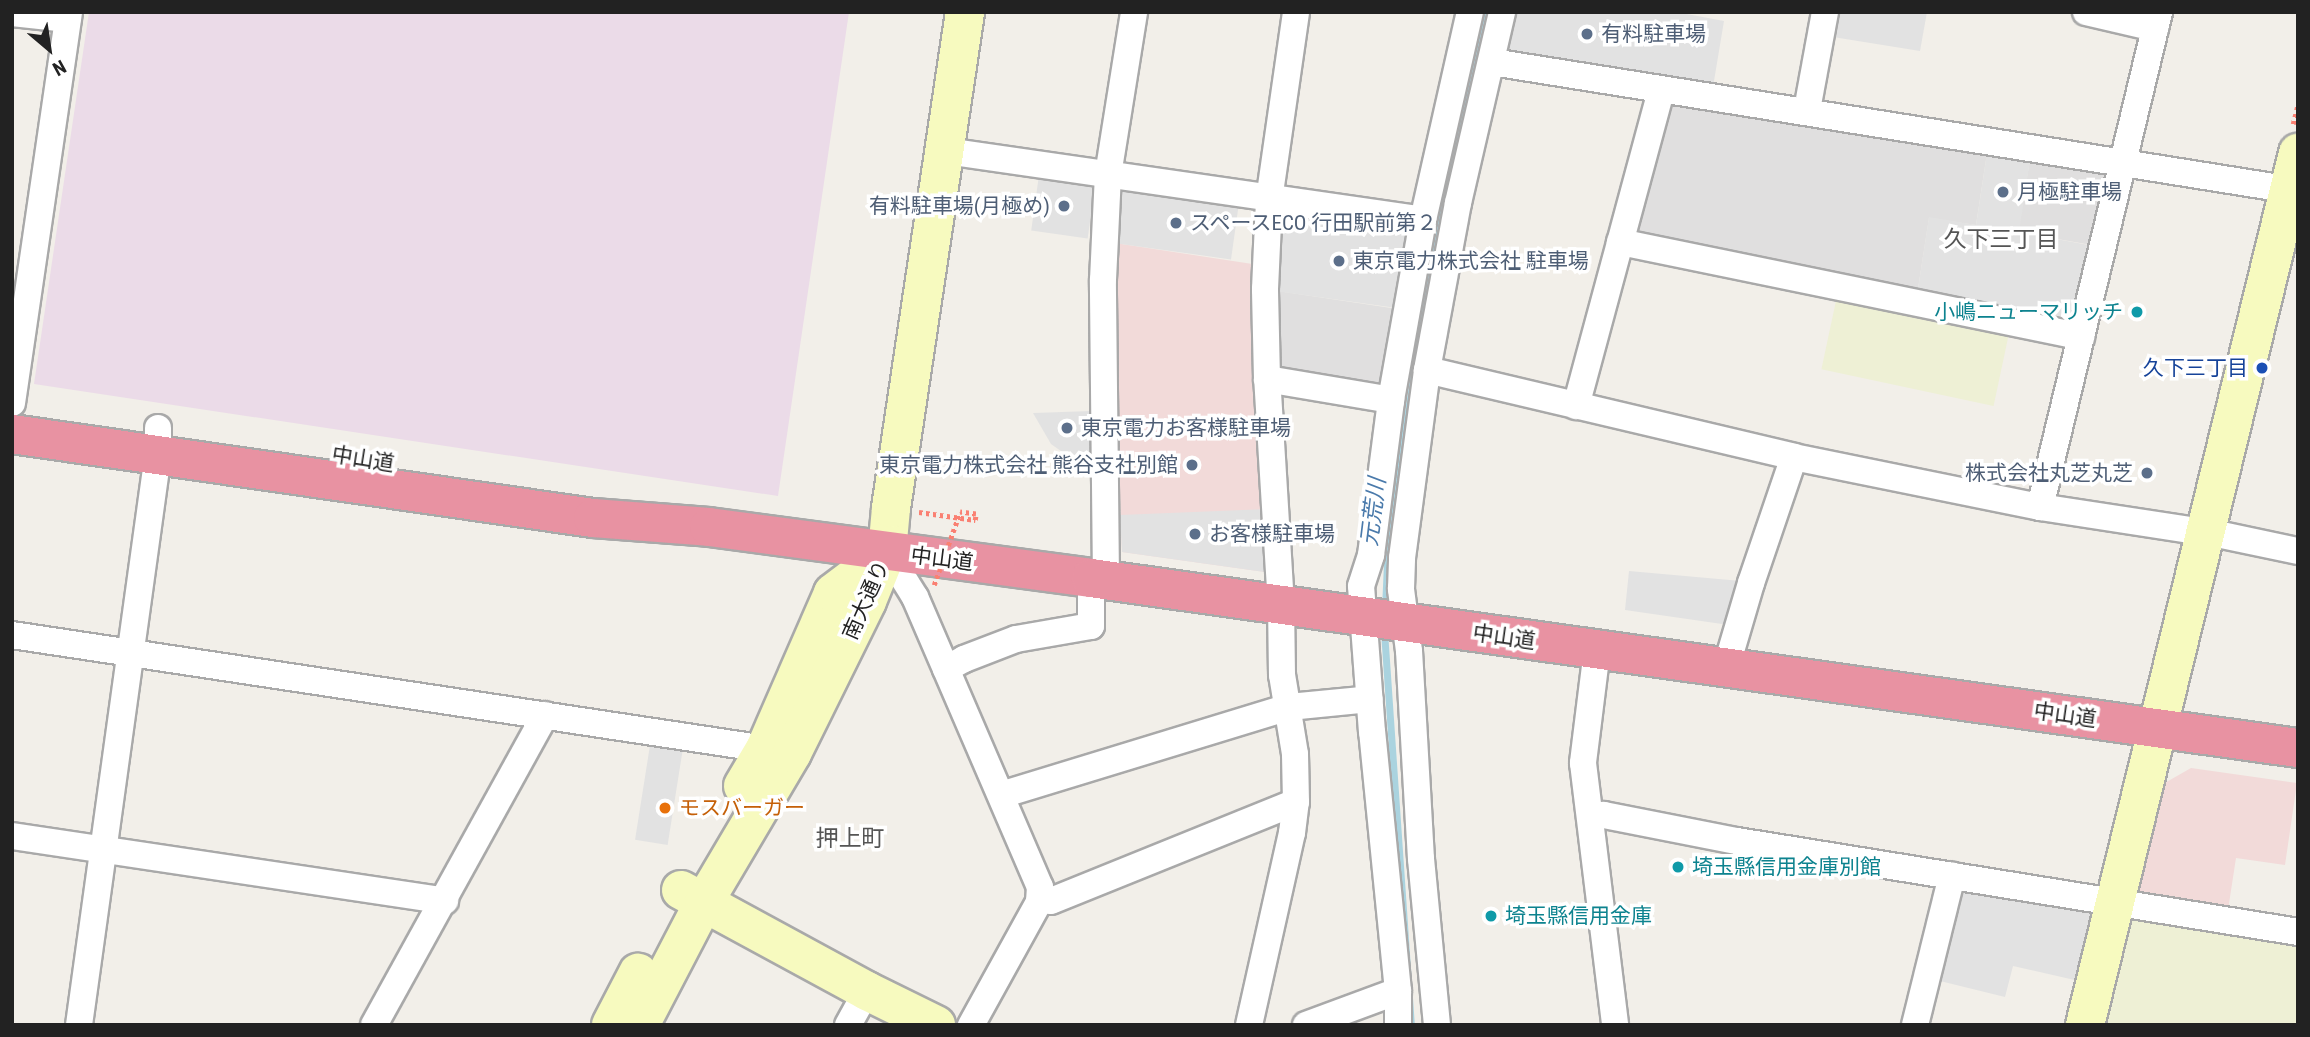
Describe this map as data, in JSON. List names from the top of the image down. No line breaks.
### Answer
{"streets":{"highway":["中山道"],"street":["南大通り"]},"crossings":[["中山道","南大通り"]],"districts":["久下三丁目","押上町"],"water":["元荒川"],"places":["有料駐車場","月極駐車場","有料駐車場(月極め)","スペースECO 行田駅前第２","東京電力株式会社 駐車場","小嶋ニューマリッチ","久下三丁目","東京電力お客様駐車場","東京電力株式会社 熊谷支社別館","株式会社丸芝丸芝","お客様駐車場","モスバーガー","埼玉縣信用金庫別館","埼玉縣信用金庫"],"north":"bottom right"}
